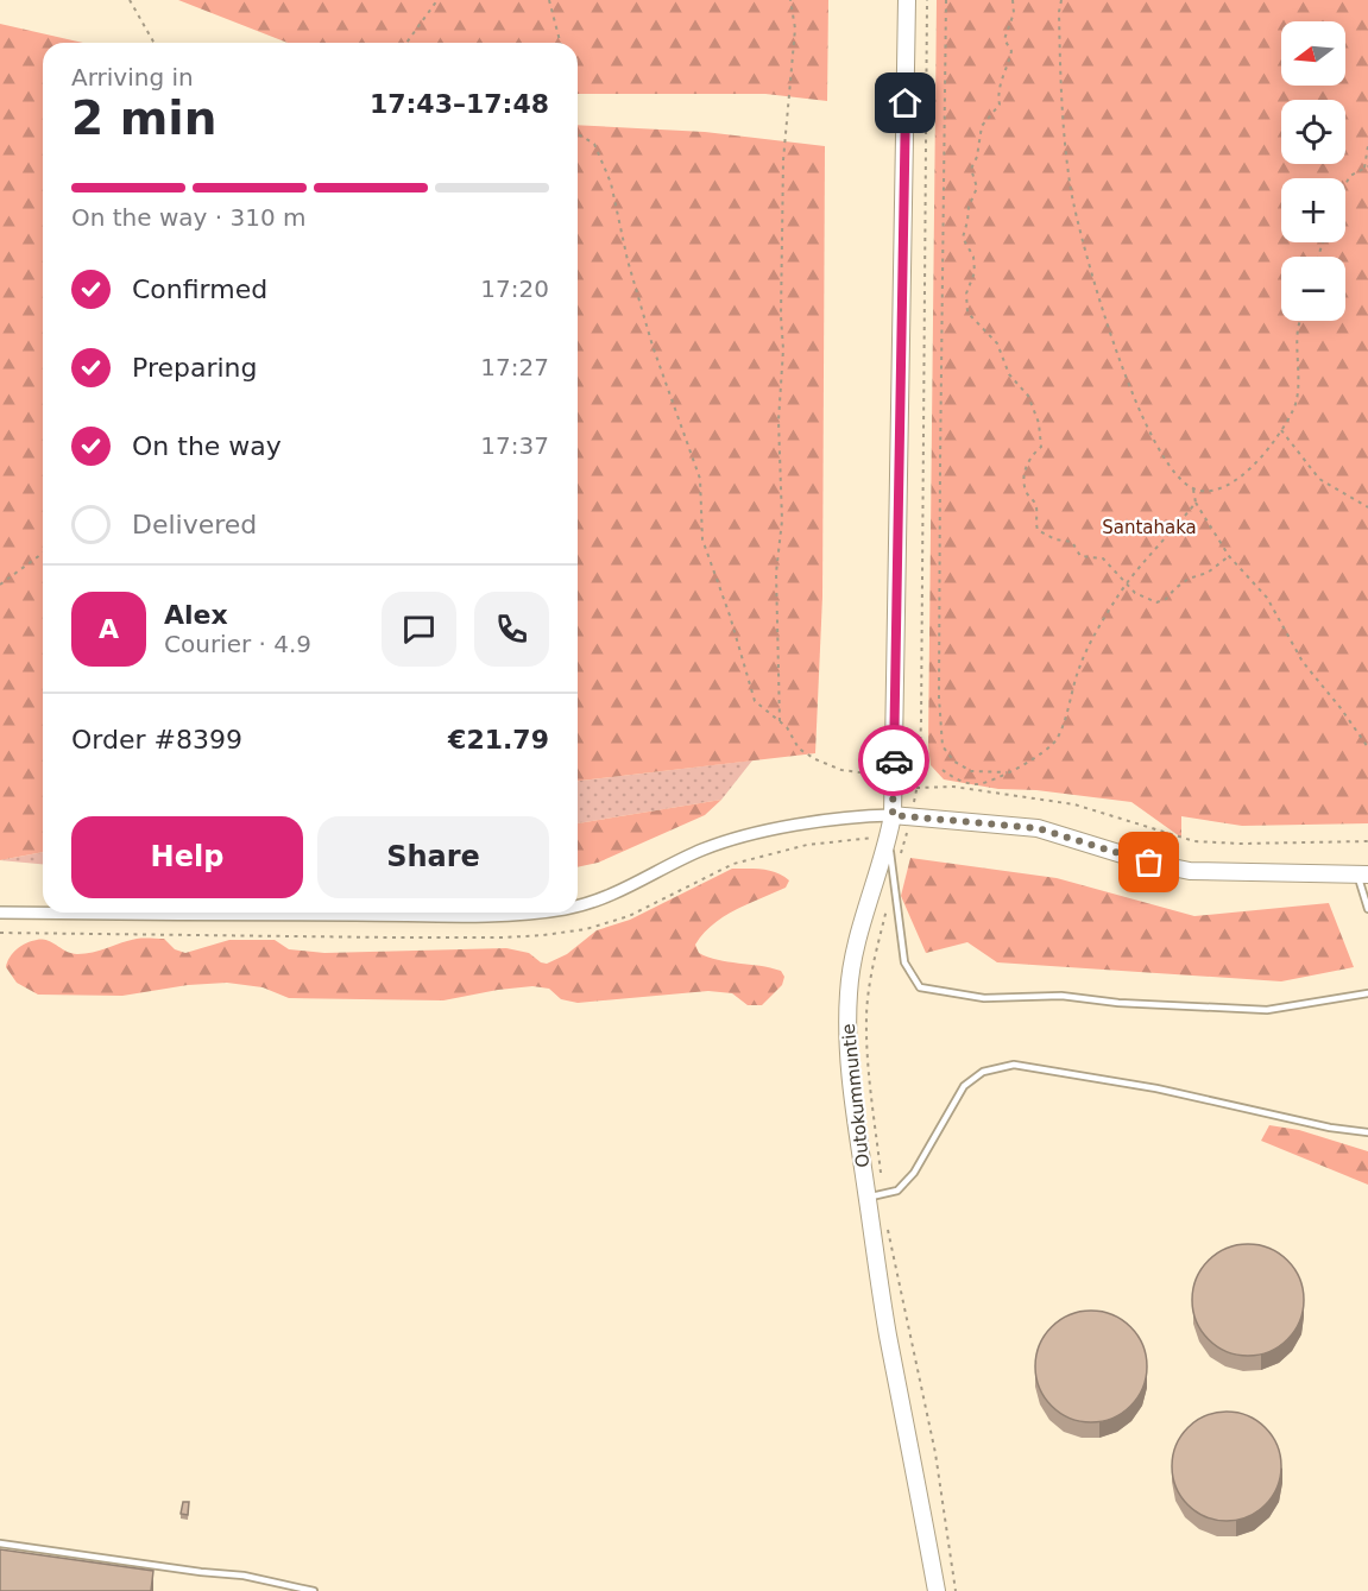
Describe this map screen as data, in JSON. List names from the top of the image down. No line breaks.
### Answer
{"streets":{"street":["Outokummuntie"]},"parks":["Santahaka"],"north":"left","page":{"map_buttons":["+","−"],"heading":["2 min","Arriving in","17:43–17:48"],"panel":["Alex","Courier · 4.9","Order #8399","€21.79"],"bar":"On the way · 310 m","list":[["Confirmed","17:20"],["Preparing","17:27"],["On the way","17:37"],"Delivered"],"round":"A","buttons":["Help","Share"]}}
